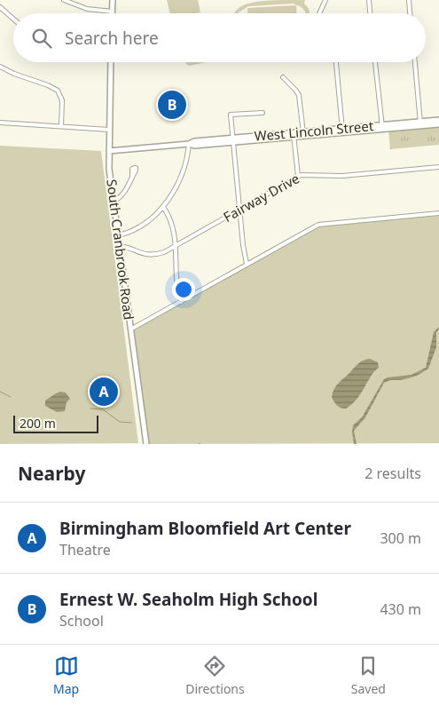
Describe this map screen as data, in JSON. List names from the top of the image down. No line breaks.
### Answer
{"streets":{"street":["West Lincoln Street","Fairway Drive","South Cranbrook Road"]},"crossings":[["West Lincoln Street","South Cranbrook Road"],["Fairway Drive","South Cranbrook Road"]],"scale_bar":"200 m","page":{"search":"Search here","pins":["B","A"],"scale":"200 m","heading":["Nearby","2 results"],"list":[{"mark":"A","name":"Birmingham Bloomfield Art Center","note":"Theatre","value":"300 m"},{"mark":"B","name":"Ernest W. Seaholm High School","note":"School","value":"430 m"}],"nav":["Map","Directions","Saved"]}}
